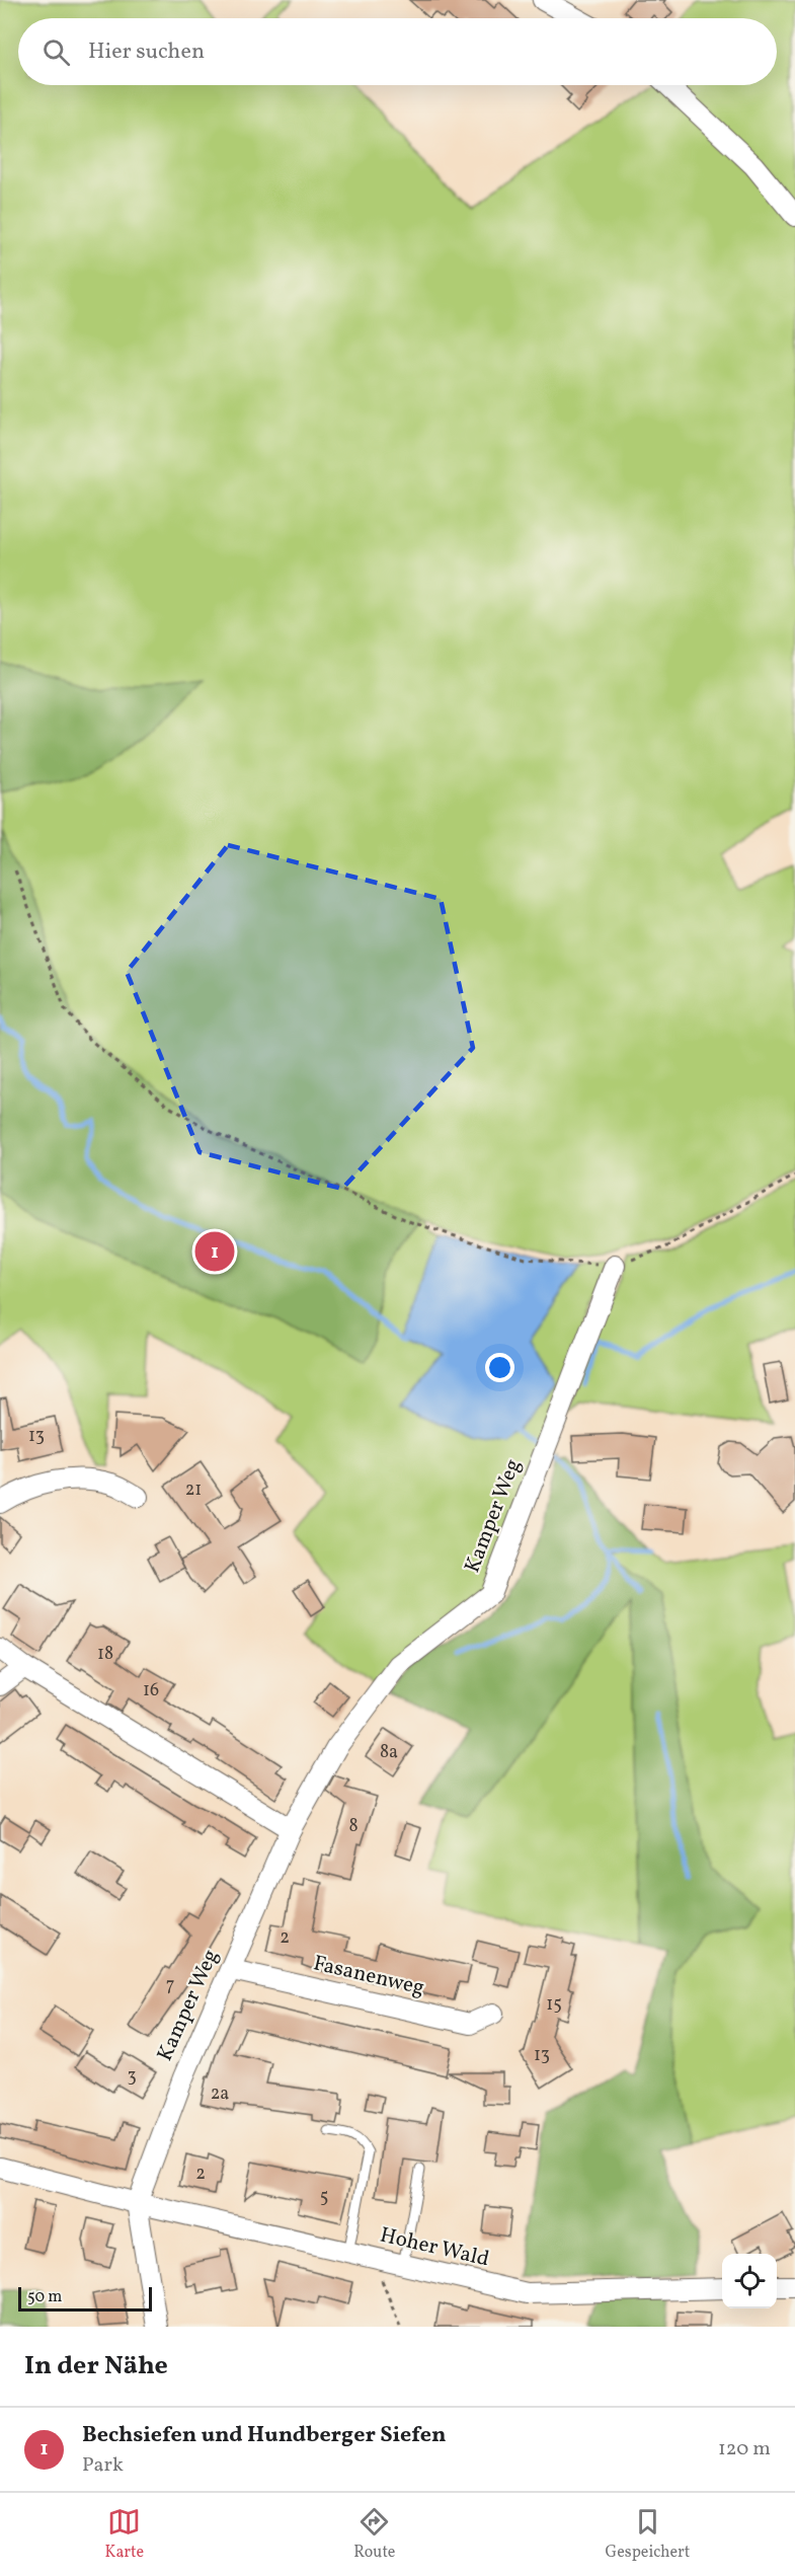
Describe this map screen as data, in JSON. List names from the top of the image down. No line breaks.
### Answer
{"streets":{"street":["Kamper Weg","Fasanenweg","Hoher Wald"]},"crossings":[["Kamper Weg","Fasanenweg"],["Kamper Weg","Hoher Wald"]],"house_numbers":["13","21","18","16","8a","8","2","7","15","13","3","2a","2","5"],"scale_bar":"50 m","page":{"search":"Hier suchen","pins":"1","scale":"50 m","heading":"In der Nähe","list":[{"mark":"1","name":"Bechsiefen und Hundberger Siefen","note":"Park","value":"120 m"}],"nav":["Karte","Route","Gespeichert"]}}
